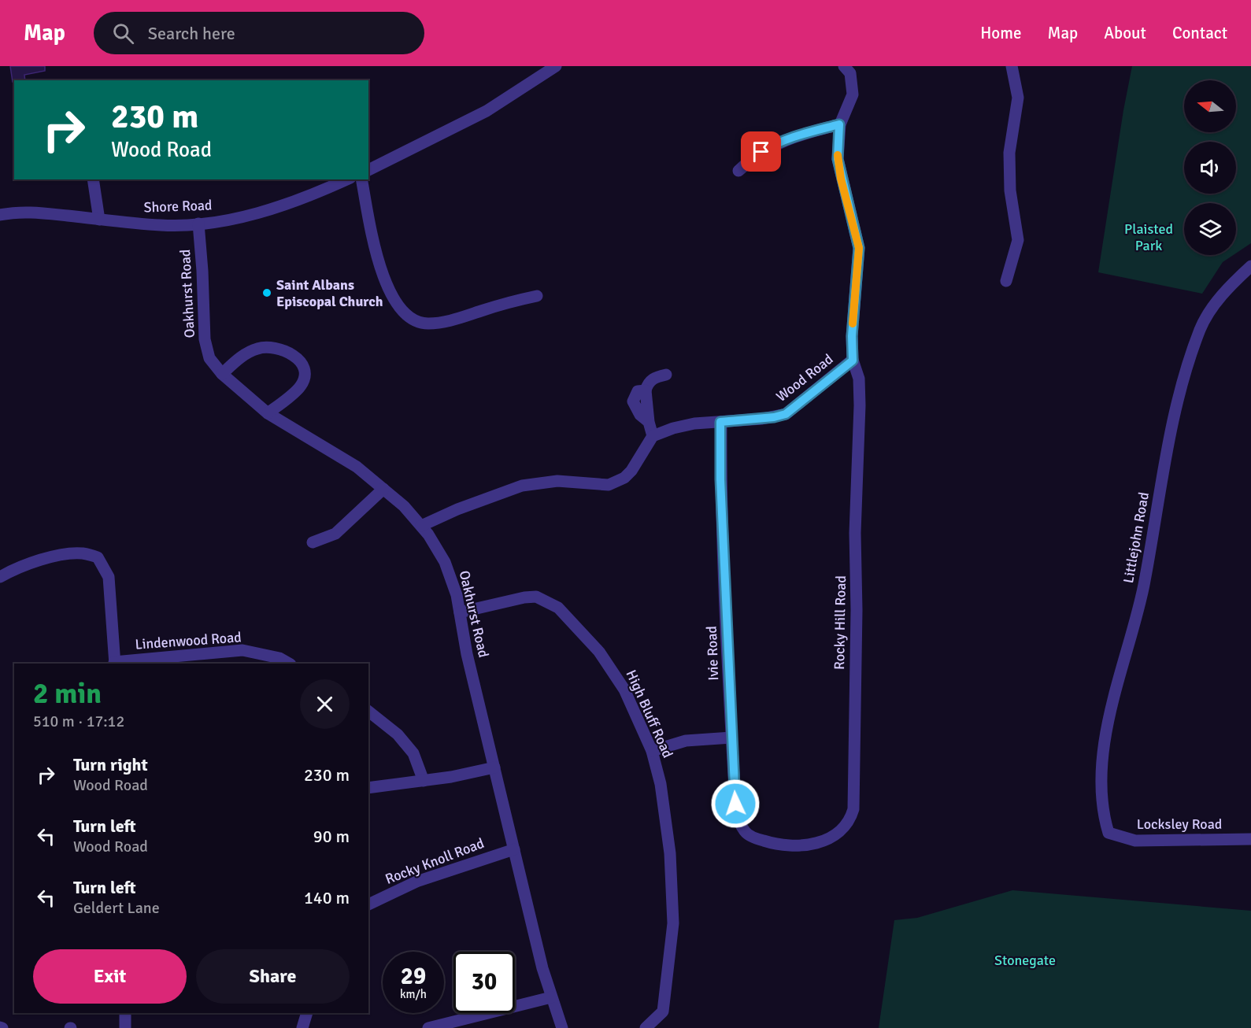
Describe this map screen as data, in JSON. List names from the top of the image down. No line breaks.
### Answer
{"streets":{"street":["Shore Road","Oakhurst Road","Wood Road","Littlejohn Road","Rocky Hill Road","Lindenwood Road","Ivie Road","High Bluff Road","Locksley Road","Rocky Knoll Road"]},"crossings":[["Shore Road","Oakhurst Road"],["Oakhurst Road","High Bluff Road"],["Oakhurst Road","Rocky Knoll Road"],["Wood Road","Rocky Hill Road"],["Wood Road","Ivie Road"],["Littlejohn Road","Locksley Road"],["Rocky Hill Road","Ivie Road"]],"parks":["Plaisted Park","Stonegate"],"places":["Saint Albans Episcopal Church"],"north":"left","page":{"header":"Map","search":"Search here","nav":["Home","Map","About","Contact"],"turn":["230 m","Wood Road"],"heading":["2 min","510 m · 17:12"],"list":[{"name":"Turn right","note":"Wood Road","value":"230 m"},{"name":"Turn left","note":"Wood Road","value":"90 m"},{"name":"Turn left","note":"Geldert Lane","value":"140 m"}],"buttons":["Exit","Share"],"speed":"29 km/h","limit":"30"}}
